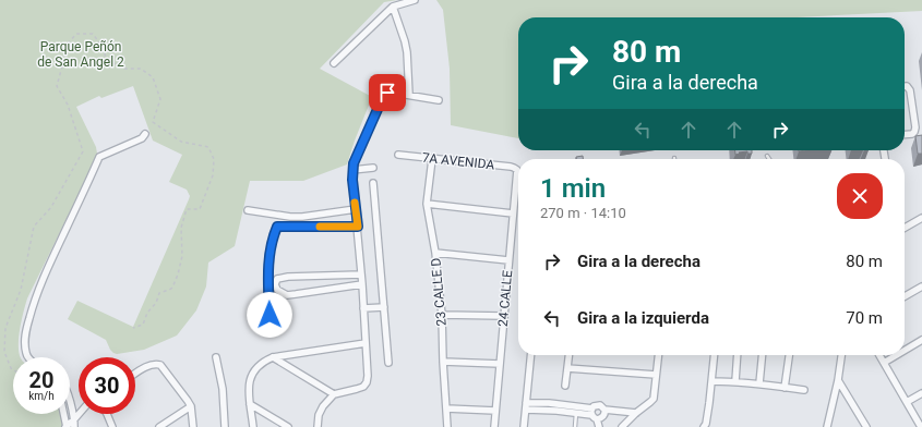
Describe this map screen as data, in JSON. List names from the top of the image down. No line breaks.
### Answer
{"streets":{"street":["7A AVENIDA","23 CALLE D","24 CALLE"]},"crossings":[["7A AVENIDA","23 CALLE D"],["7A AVENIDA","24 CALLE"]],"parks":["Parque Peñón de San Angel 2"],"page":{"turn":["80 m","Gira a la derecha"],"heading":["1 min","270 m · 14:10"],"list":[{"name":"Gira a la derecha","value":"80 m"},{"name":"Gira a la izquierda","value":"70 m"}],"speed":"20 km/h","limit":"30"}}
